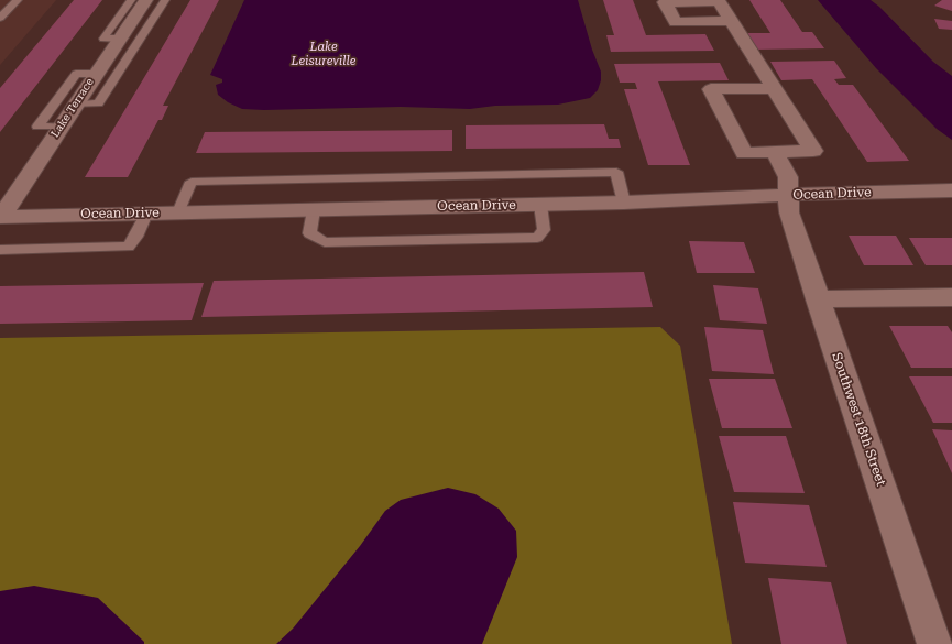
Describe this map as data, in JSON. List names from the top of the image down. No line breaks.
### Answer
{"streets":{"street":["Lake Terrace","Ocean Drive","Southwest 18th Street"]},"crossings":[["Lake Terrace","Ocean Drive"],["Ocean Drive","Southwest 18th Street"]],"water":["Lake Leisureville"]}
